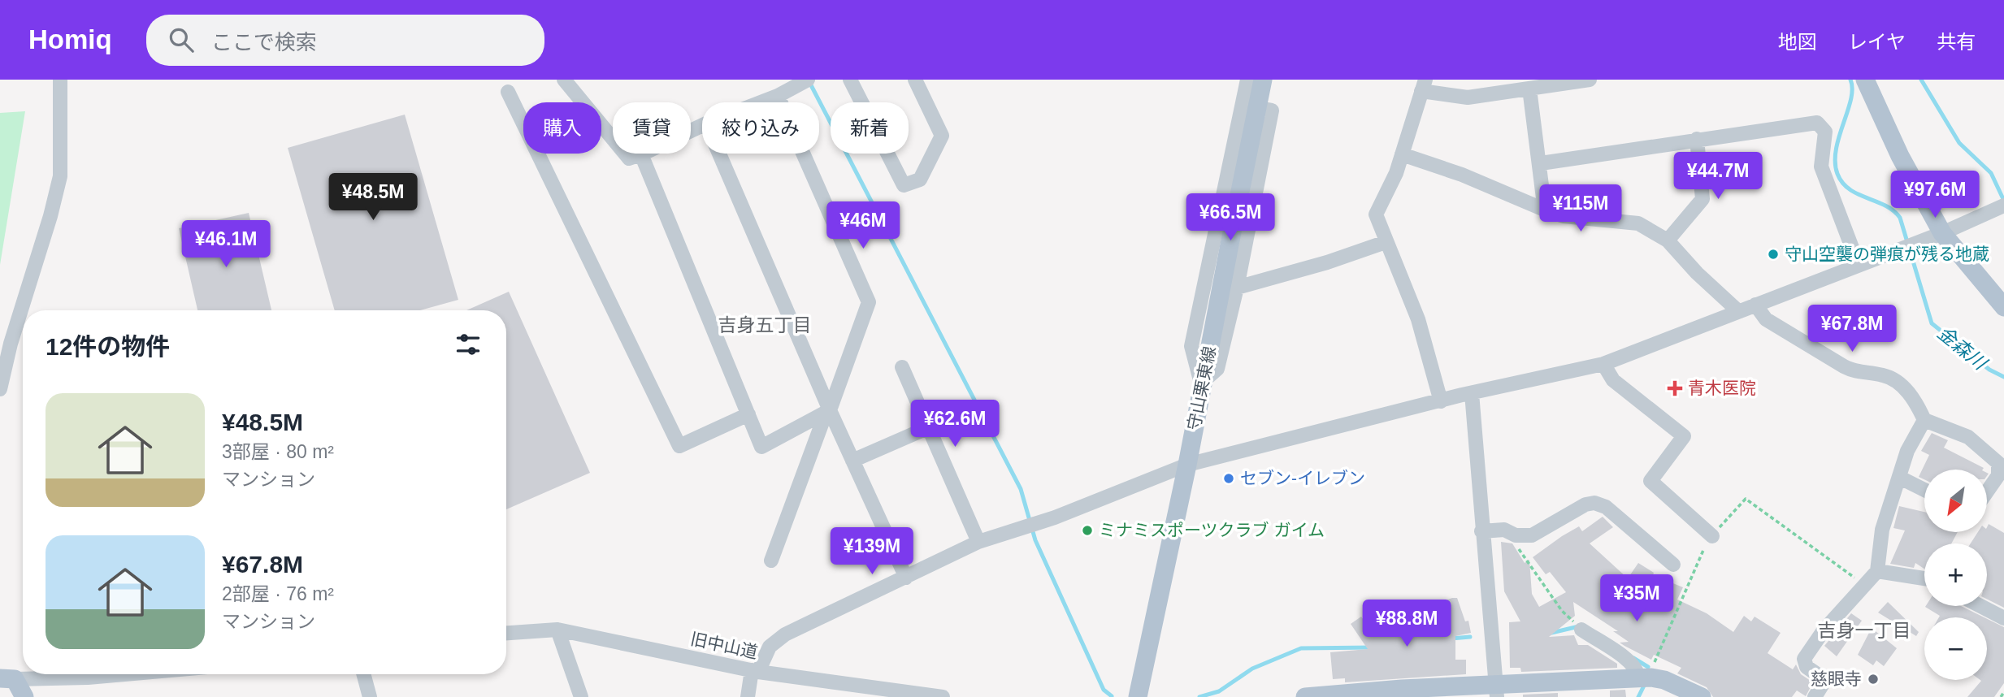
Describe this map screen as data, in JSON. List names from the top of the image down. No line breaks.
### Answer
{"streets":{"main road":["守山栗東線"],"street":["旧中山道"]},"districts":["吉身五丁目","吉身一丁目"],"water":["金森川"],"places":{"other":["守山空襲の弾痕が残る地蔵","セブン-イレブン","ミナミスポーツクラブ ガイム","慈眼寺"],"health":["青木医院"]},"north":"bottom left","page":{"header":"Homiq","search":"ここで検索","nav":["地図","レイヤ","共有"],"chip":["購入","賃貸","絞り込み","新着"],"price":["¥44.7M","¥97.6M","¥48.5M","¥115M","¥66.5M","¥46M","¥46.1M","¥67.8M","¥62.6M","¥139M","¥35M","¥88.8M"],"heading":"12件の物件","list":[{"name":"¥48.5M","note":"3部屋 · 80 m² · マンション"},{"name":"¥67.8M","note":"2部屋 · 76 m² · マンション"}],"map_buttons":["+","−"]}}
